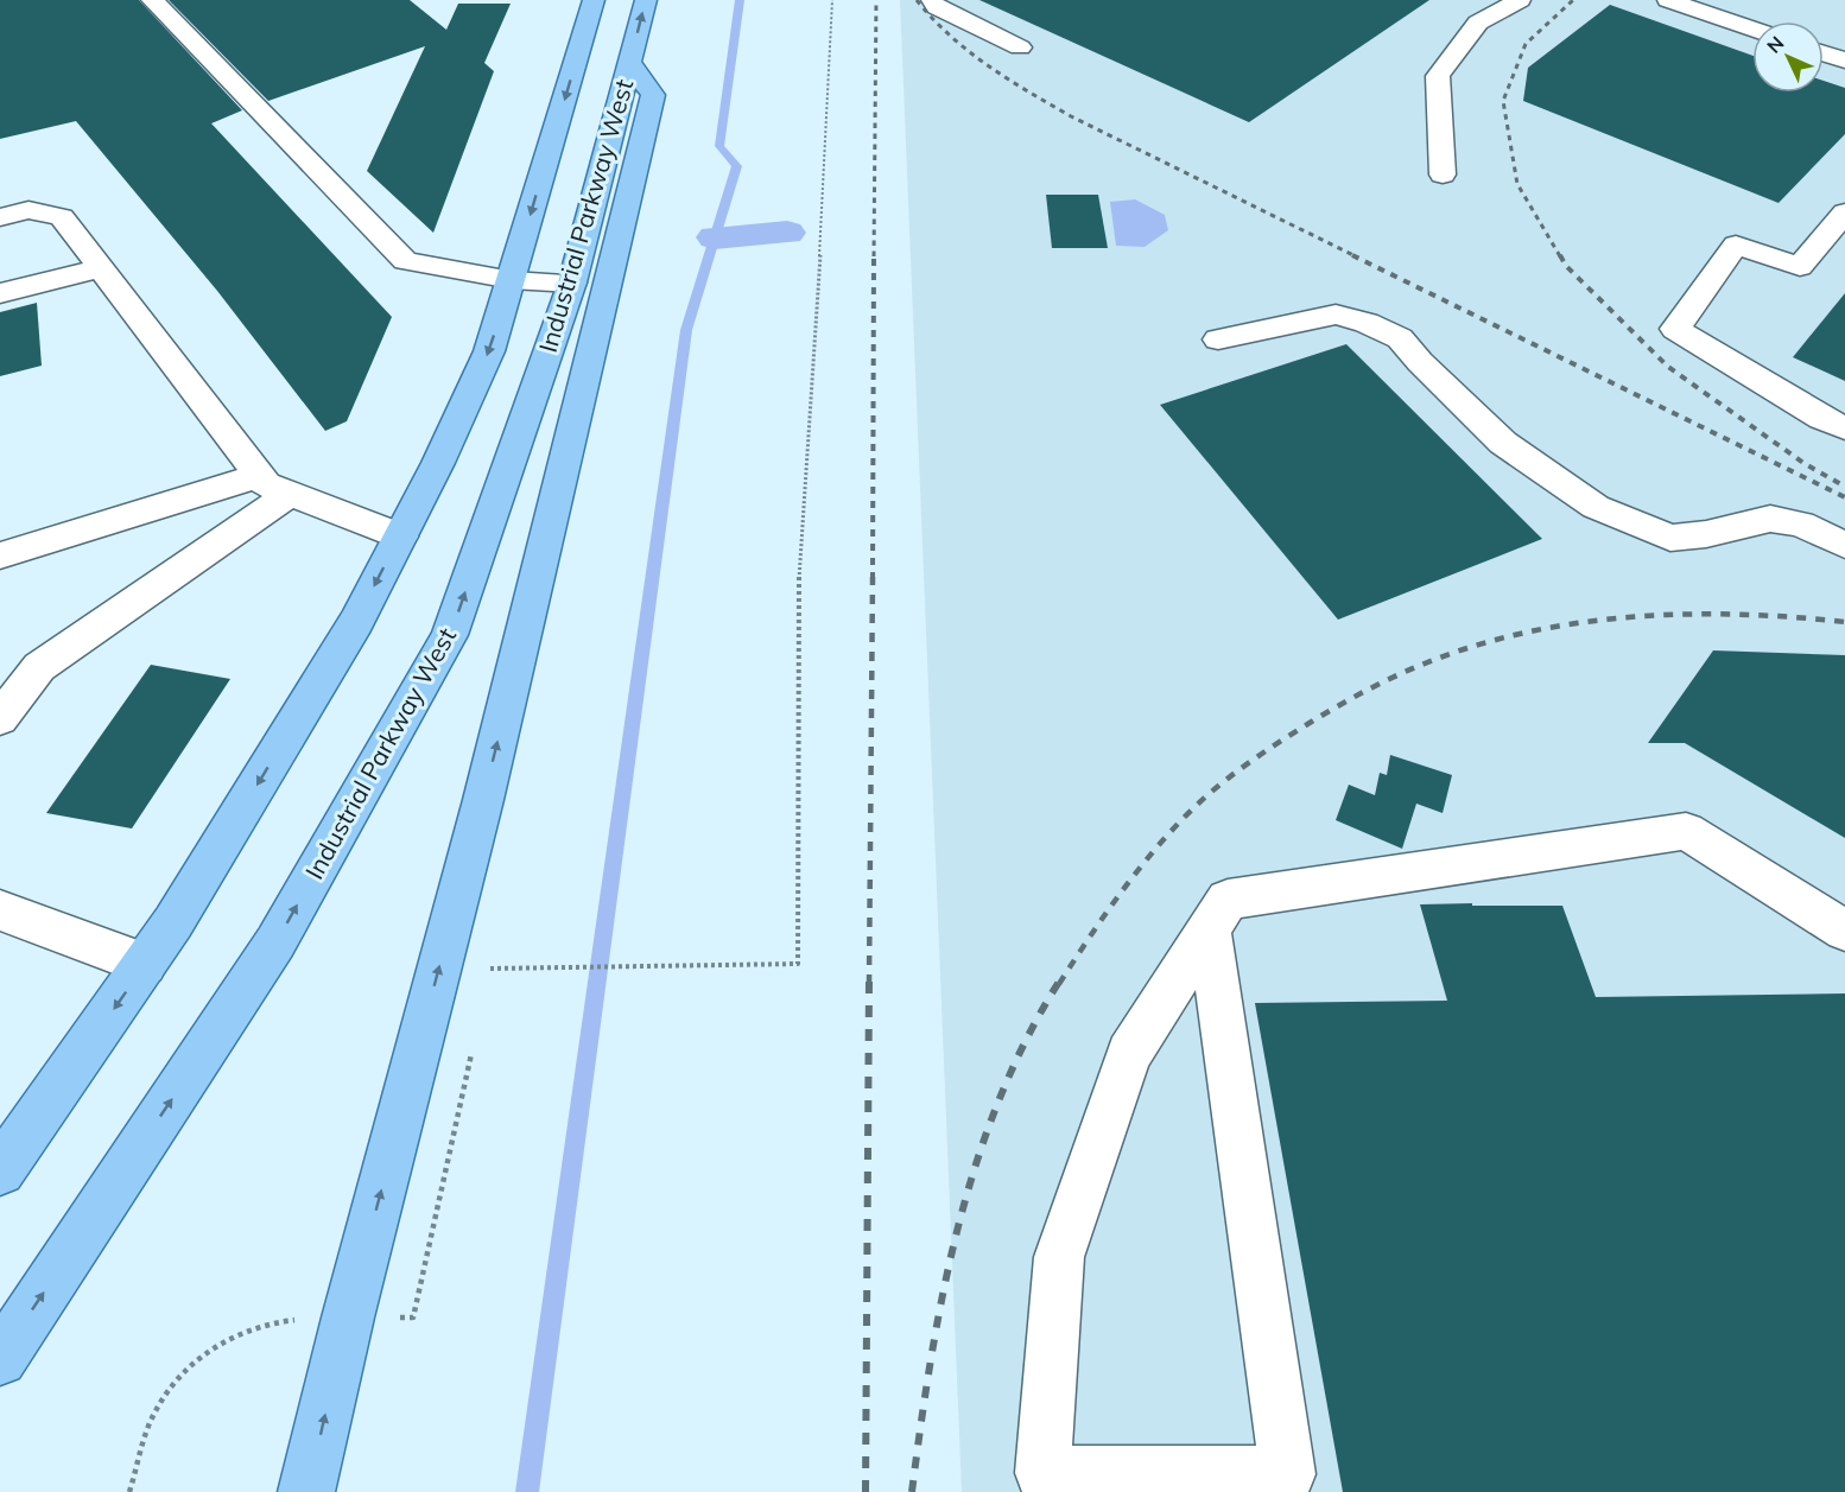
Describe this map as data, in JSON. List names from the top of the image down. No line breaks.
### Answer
{"streets":{"main road":["Industrial Parkway West"]},"north":"top left"}
